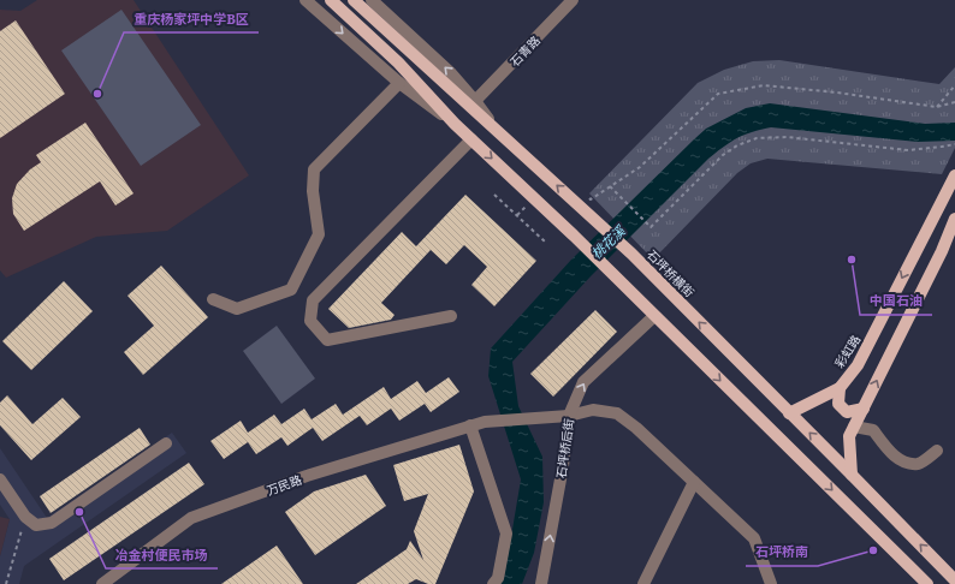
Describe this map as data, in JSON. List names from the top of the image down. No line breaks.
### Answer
{"streets":{"main road":["石坪桥横街","彩虹路"],"street":["石青路","石坪桥后街","万民路"]},"crossings":[["石坪桥横街","彩虹路"],["石坪桥后街","万民路"]],"one_way":["石坪桥后街"],"water":["桃花溪"],"places":["重庆杨家坪中学B区","中国石油","冶金村便民市场","石坪桥南"]}
